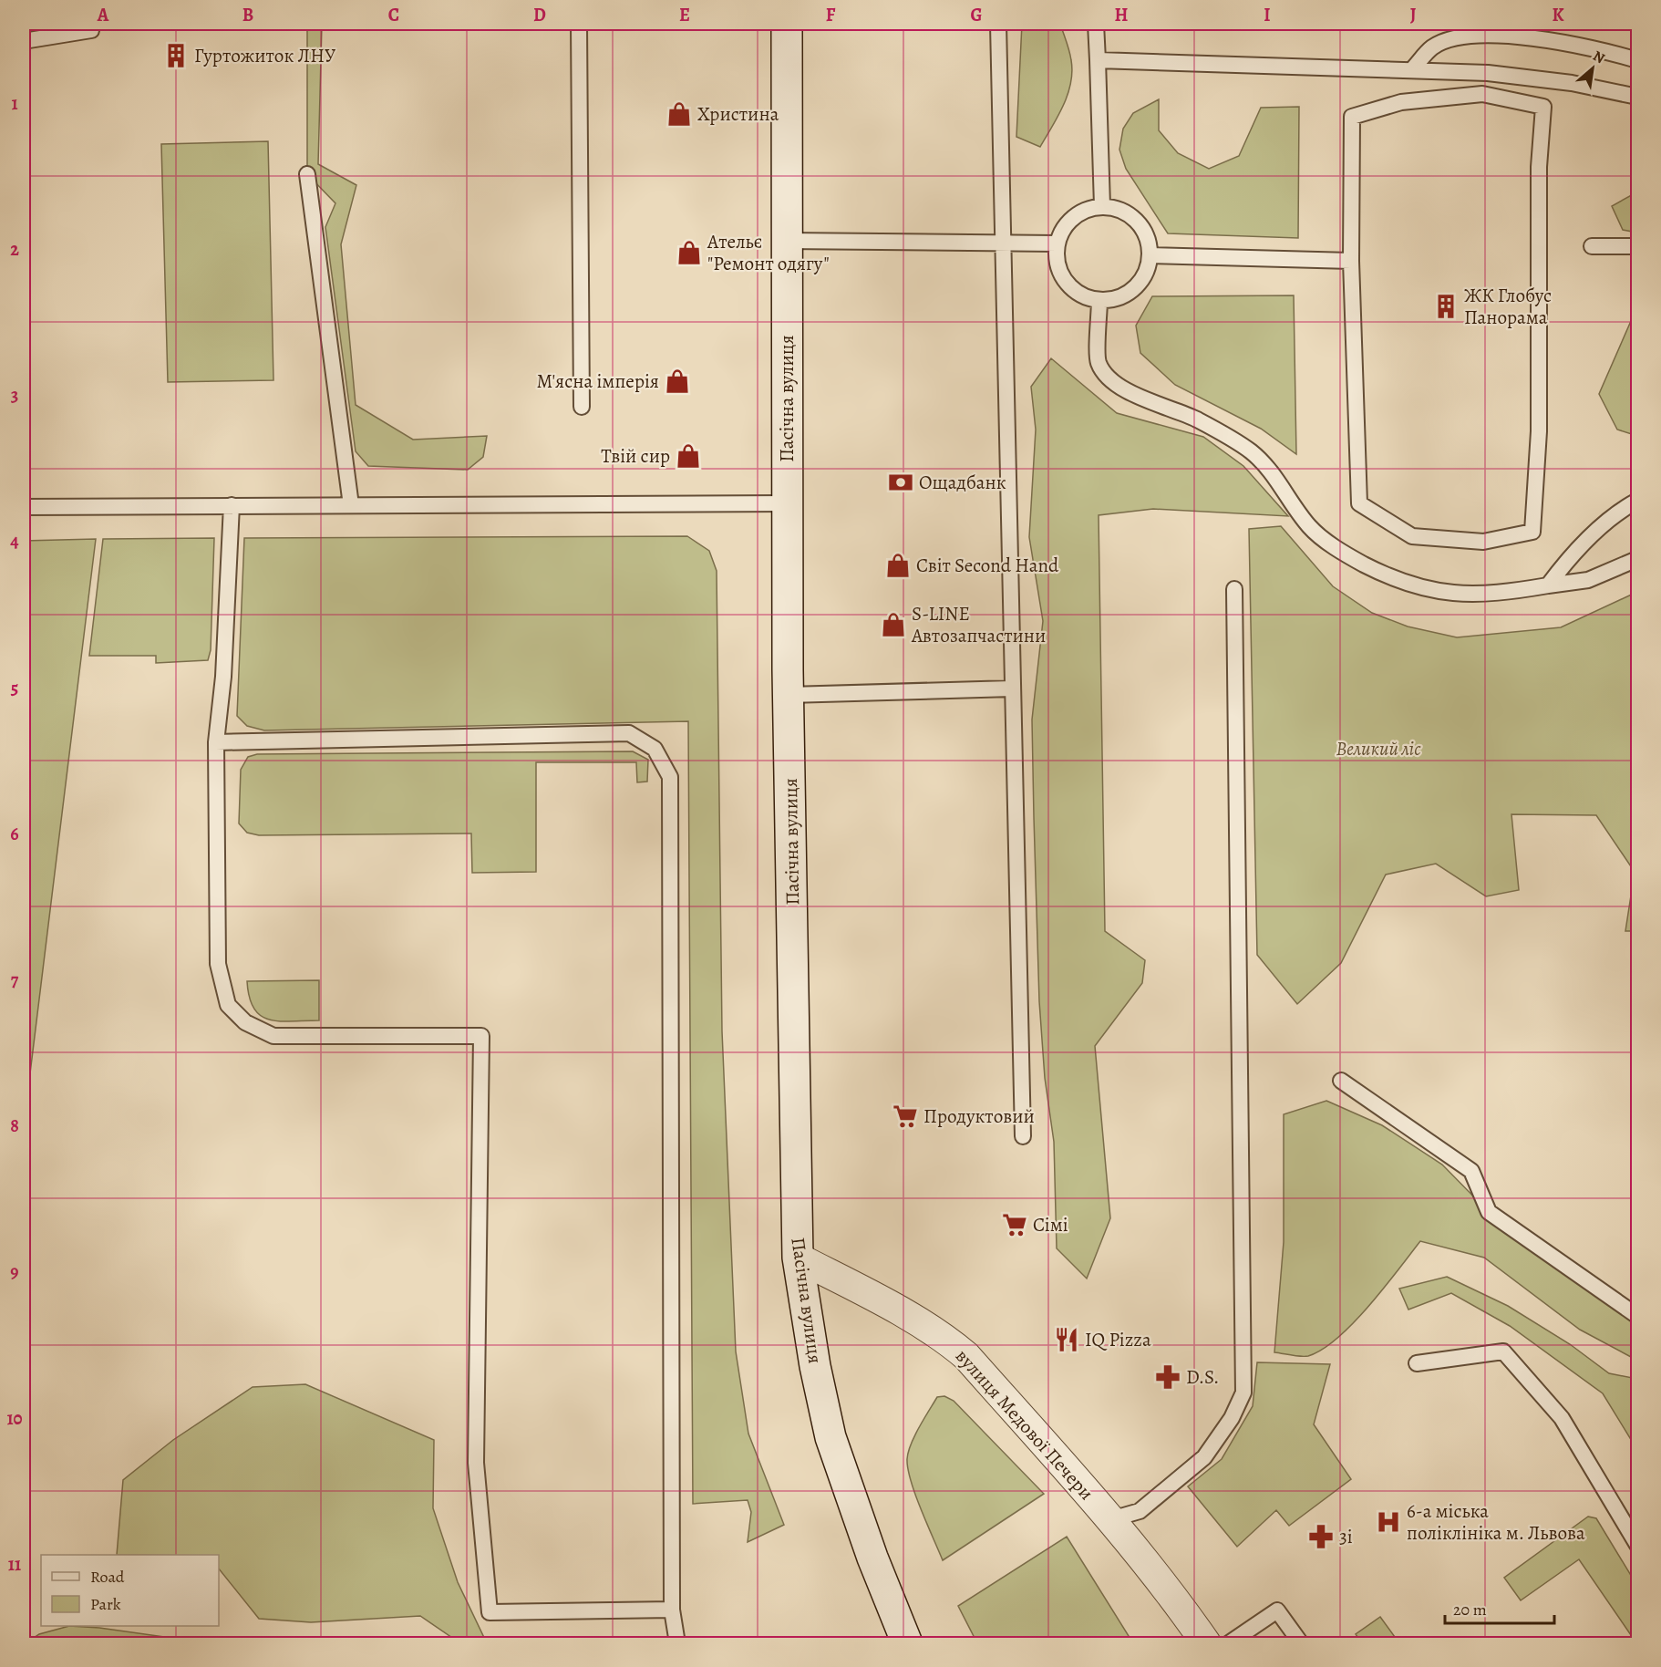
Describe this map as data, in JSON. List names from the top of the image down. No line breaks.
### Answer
{"streets":{"main road":["Пасічна вулиця"],"street":["вулиця Медової Печери"]},"crossings":[["Пасічна вулиця","вулиця Медової Печери"]],"parks":["Великий ліс"],"places":{"building":["Гуртожиток ЛНУ","ЖК Глобус Панорама"],"shop":["Христина","Ательє \"Ремонт одягу\"","М'ясна імперія","Твій сир","Світ Second Hand","S-LINE Автозапчастини"],"bank":["Ощадбанк"],"supermarket":["Продуктовий","Сімі"],"restaurant":["IQ Pizza"],"pharmacy":["D.S.","3і"],"hospital":["6-а міська поліклініка м. Львова"]},"legend":["Road","Park"],"scale_bar":"20 m","north":"top right","grid":{"columns":["A","B","C","D","E","F","G","H","I","J","K"],"rows":["1","2","3","4","5","6","7","8","9","10","11"]}}
